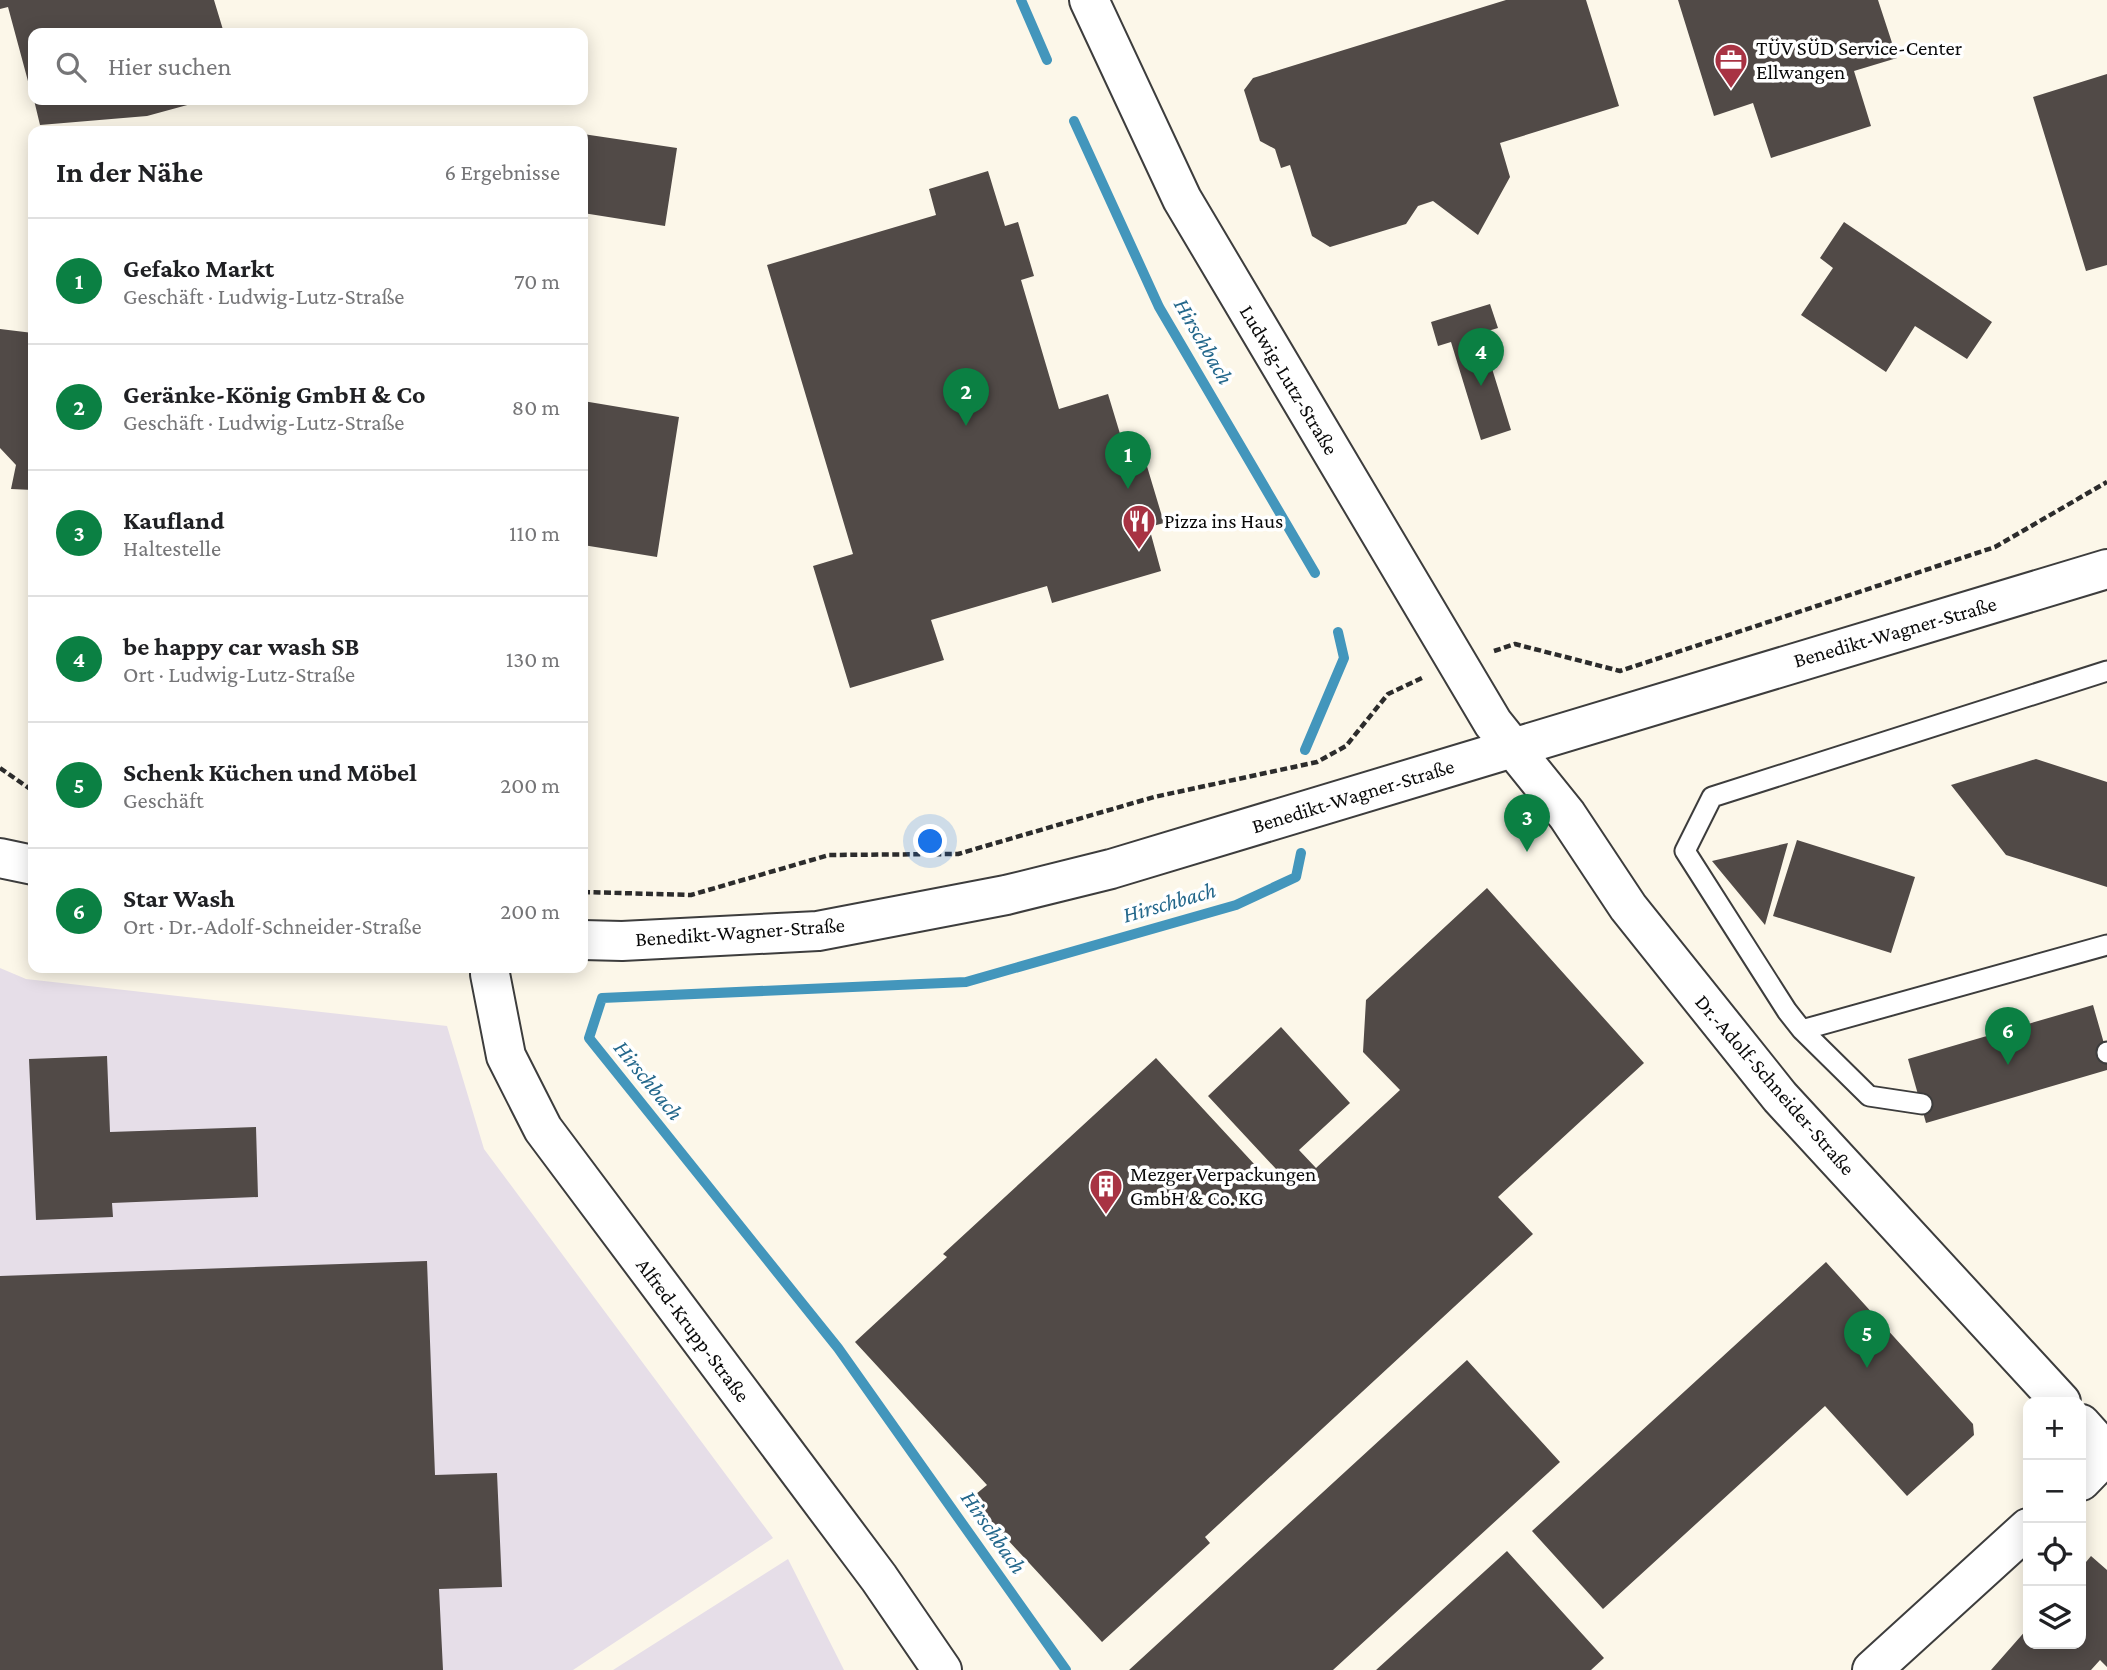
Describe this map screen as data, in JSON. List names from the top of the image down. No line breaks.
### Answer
{"streets":{"street":["Ludwig-Lutz-Straße","Benedikt-Wagner-Straße","Dr.-Adolf-Schneider-Straße","Alfred-Krupp-Straße"]},"crossings":[["Ludwig-Lutz-Straße","Benedikt-Wagner-Straße"],["Ludwig-Lutz-Straße","Dr.-Adolf-Schneider-Straße"],["Benedikt-Wagner-Straße","Dr.-Adolf-Schneider-Straße"]],"water":["Hirschbach"],"places":{"office":["TÜV SÜD Service-Center Ellwangen"],"restaurant":["Pizza ins Haus"],"building":["Mezger Verpackungen GmbH & Co. KG"]},"page":{"search":"Hier suchen","heading":["In der Nähe","6 Ergebnisse"],"list":[{"mark":"1","name":"Gefako Markt","note":"Geschäft · Ludwig-Lutz-Straße","value":"70 m"},{"mark":"2","name":"Geränke-König GmbH & Co","note":"Geschäft · Ludwig-Lutz-Straße","value":"80 m"},{"mark":"3","name":"Kaufland","note":"Haltestelle","value":"110 m"},{"mark":"4","name":"be happy car wash SB","note":"Ort · Ludwig-Lutz-Straße","value":"130 m"},{"mark":"5","name":"Schenk Küchen und Möbel","note":"Geschäft","value":"200 m"},{"mark":"6","name":"Star Wash","note":"Ort · Dr.-Adolf-Schneider-Straße","value":"200 m"}],"pins":["4","2","1","3","6","5"],"map_buttons":["+","−"]}}
